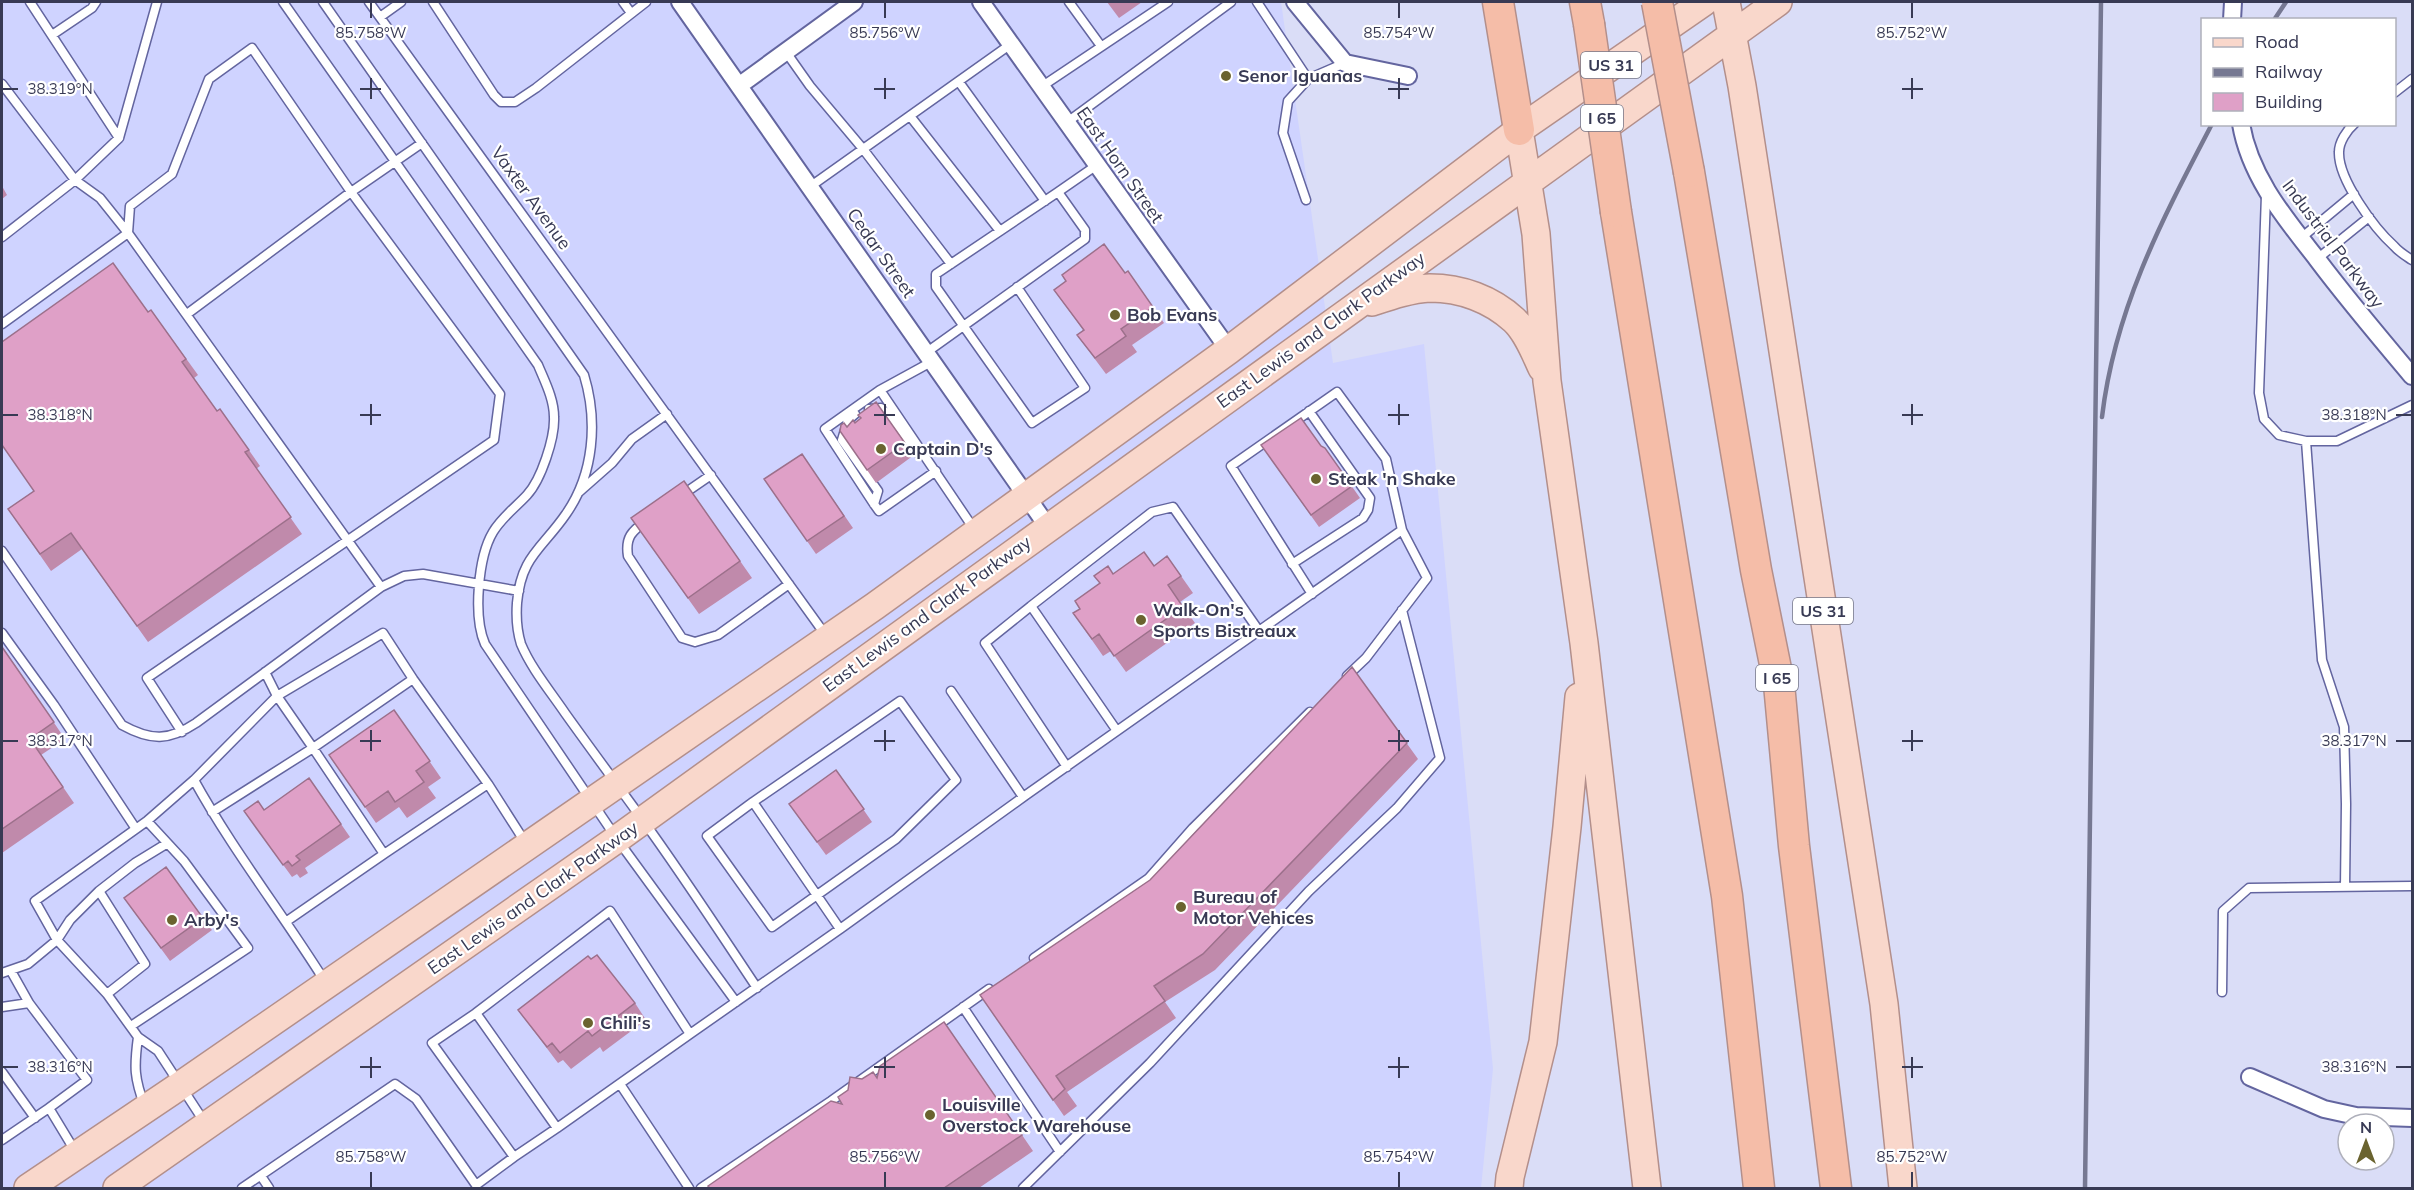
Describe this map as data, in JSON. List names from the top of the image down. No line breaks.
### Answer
{"streets":{"highway":["I 65"],"main road":["US 31","East Lewis and Clark Parkway"],"street":["East Horn Street","Industrial Parkway","Cedar Street"],"lane":["Vaxter Avenue"]},"crossings":[["US 31","East Lewis and Clark Parkway"],["East Horn Street","East Lewis and Clark Parkway"],["Vaxter Avenue","East Lewis and Clark Parkway"],["Cedar Street","East Lewis and Clark Parkway"]],"places":["Senor Iguanas","Bob Evans","Captain D's","Steak 'n Shake","Walk-On's Sports Bistreaux","Bureau of Motor Vehices","Arby's","Chili's","Louisville Overstock Warehouse"],"legend":["Road","Railway","Building"],"north":"top","coordinates":["85.758°W","85.756°W","85.754°W","85.752°W","38.319°N","38.318°N","38.317°N","38.316°N"]}
